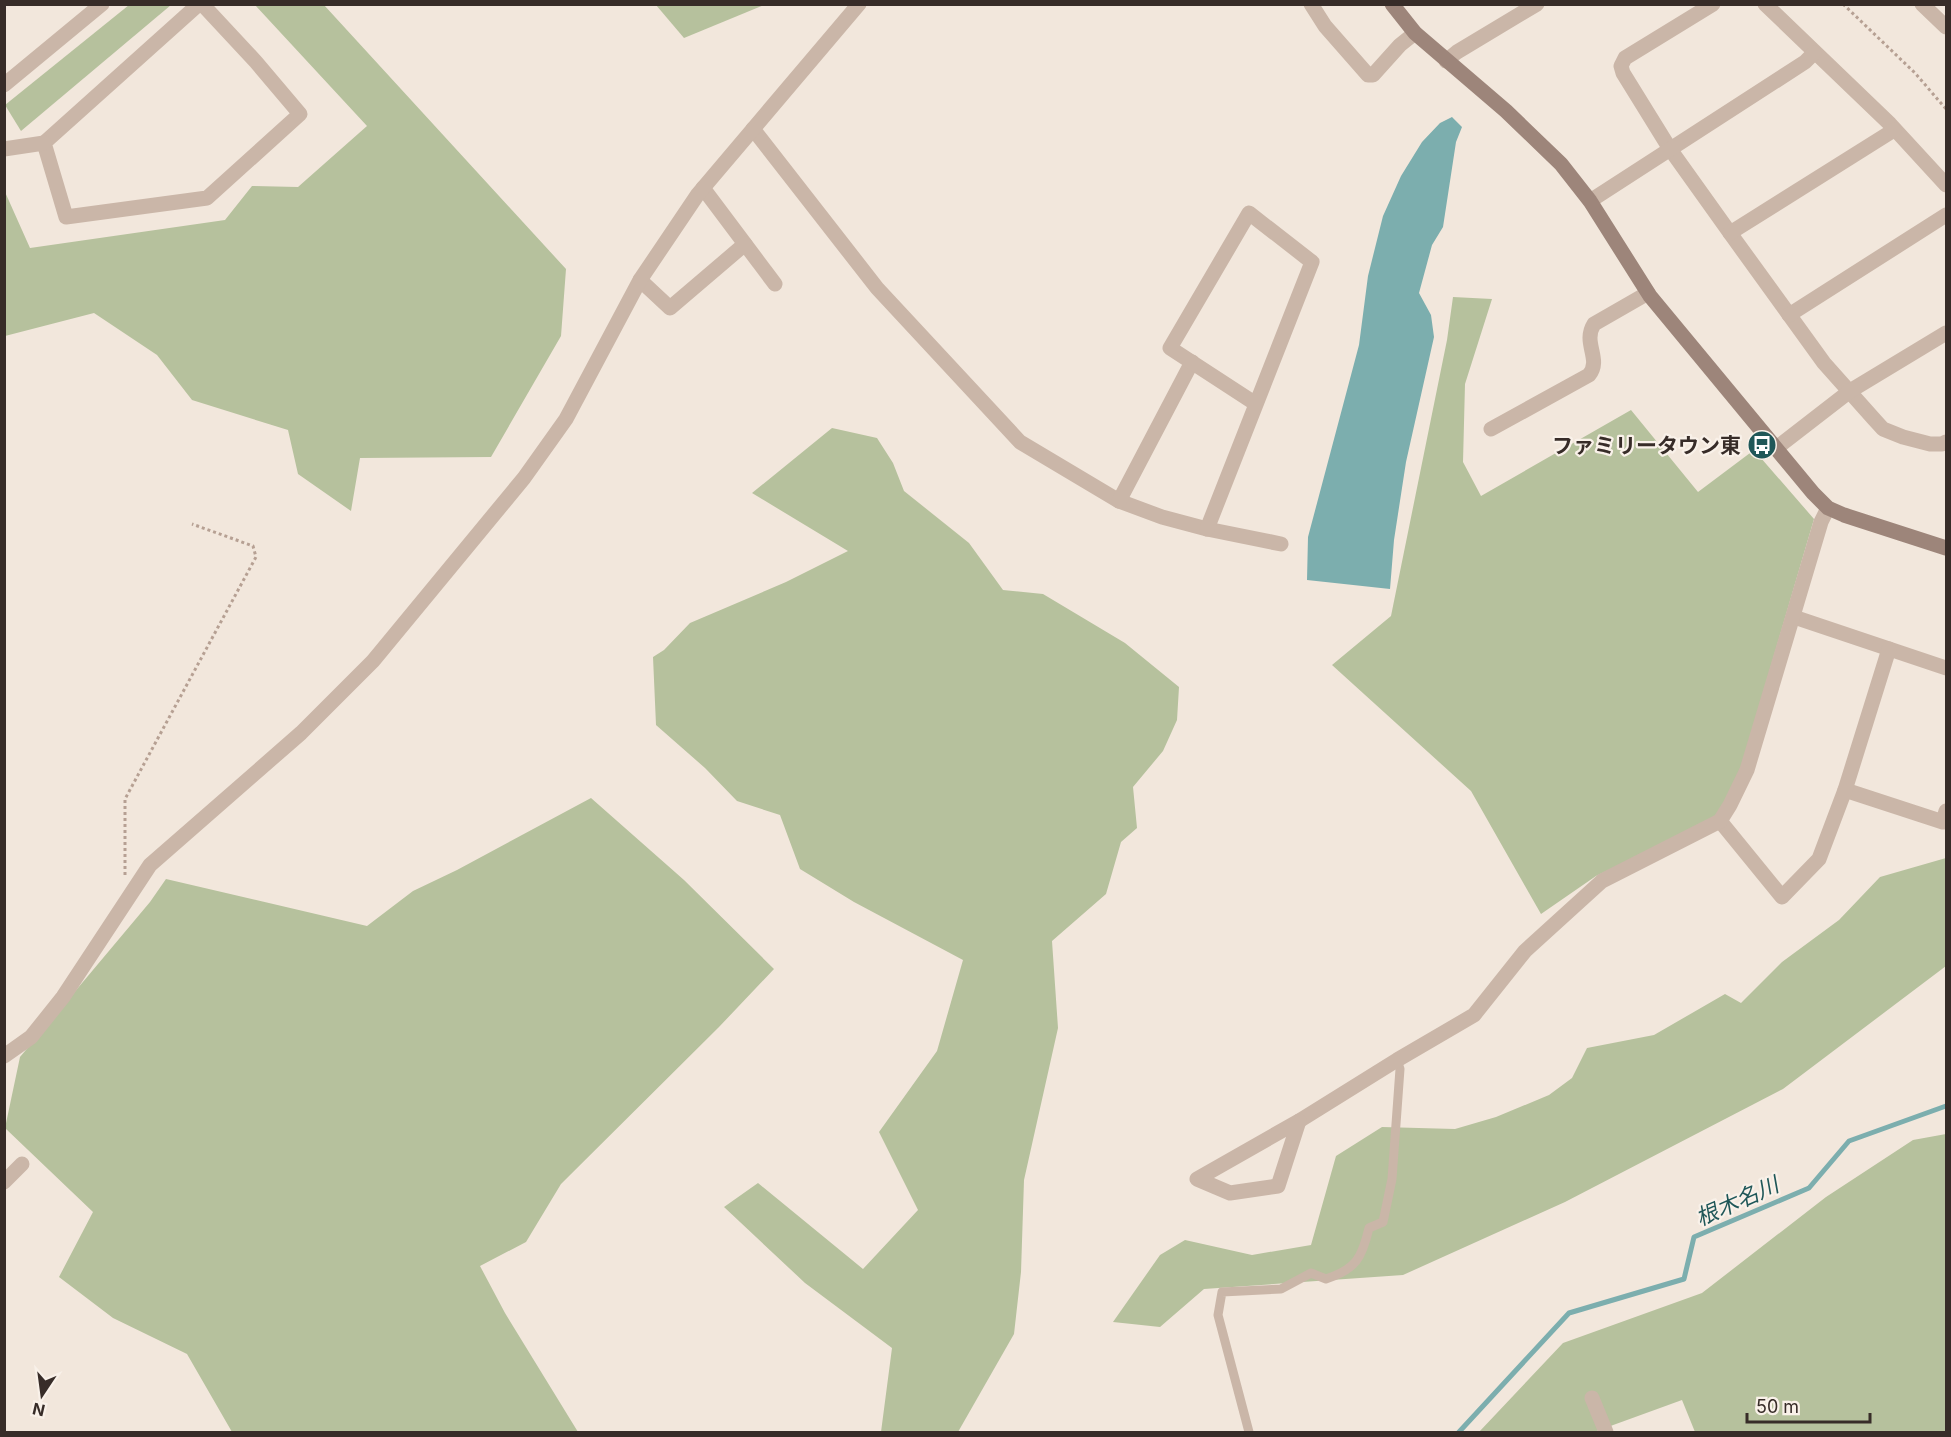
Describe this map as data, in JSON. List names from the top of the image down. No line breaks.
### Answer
{"water":["根木名川"],"places":{"bus stop":["ファミリータウン東"]},"scale_bar":"50 m","north":"bottom"}
